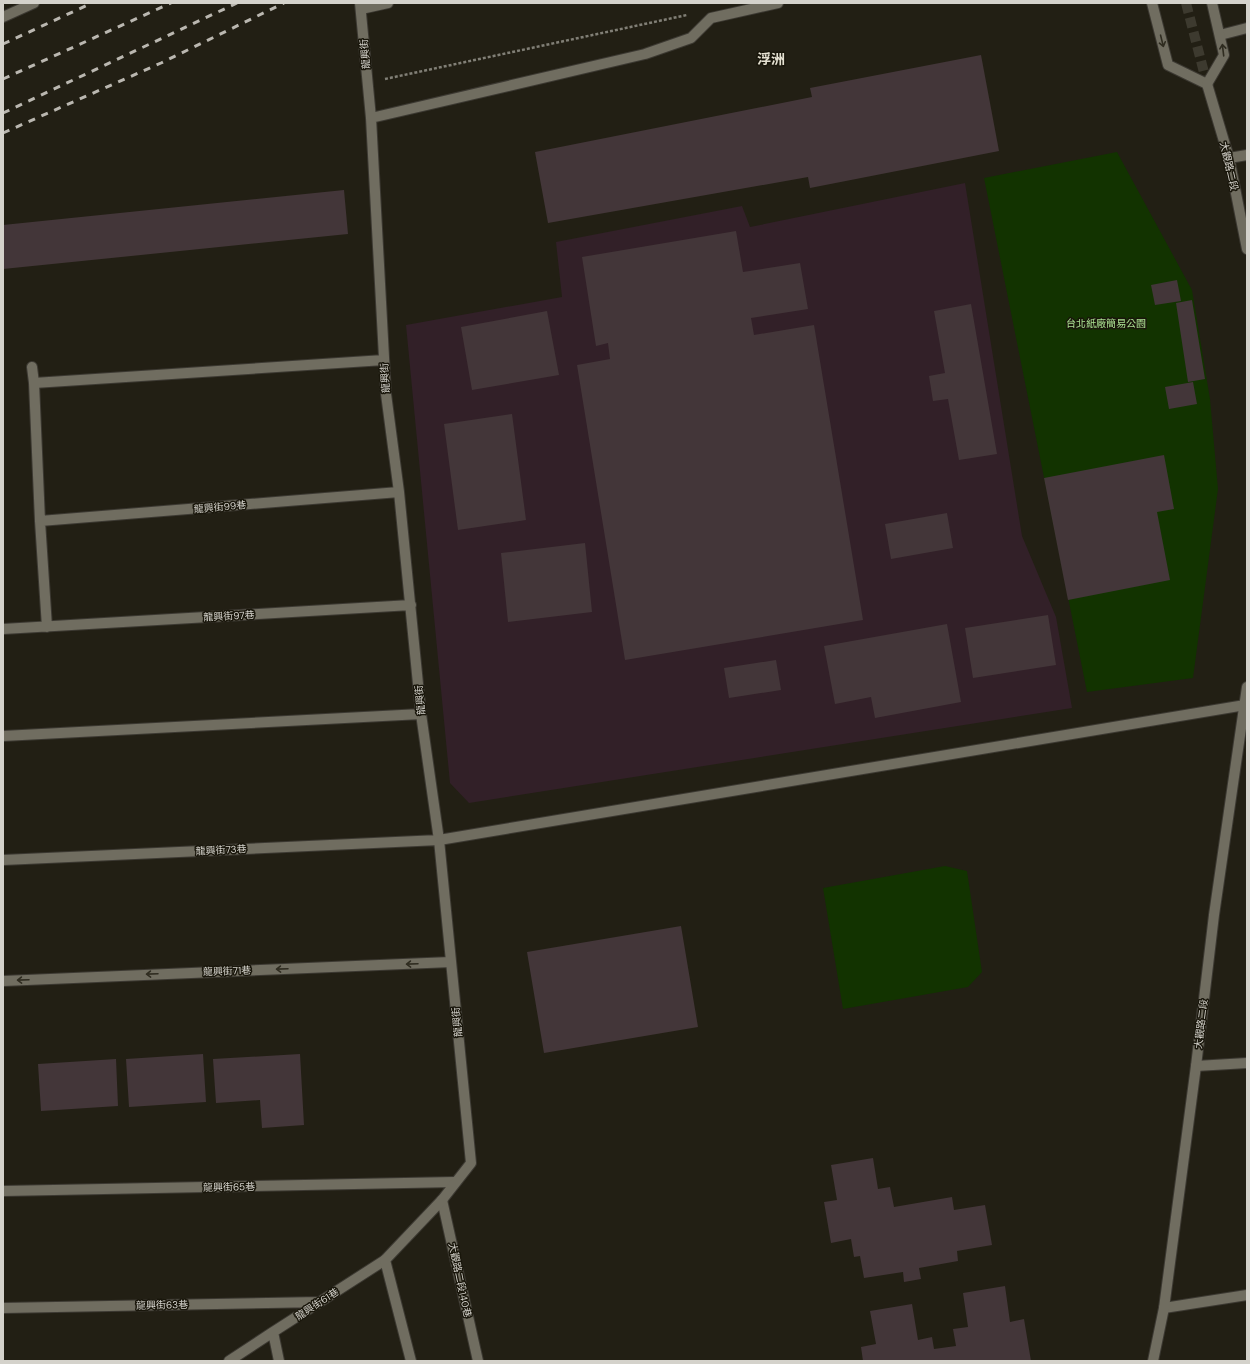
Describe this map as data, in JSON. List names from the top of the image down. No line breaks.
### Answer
{"streets":{"street":["龍興街","大觀路二段","龍興街99巷","龍興街97巷","龍興街73巷","龍興街71巷","龍興街65巷","大觀路二段140巷","龍興街61巷","龍興街63巷"]},"crossings":[["龍興街","龍興街99巷"],["龍興街","龍興街97巷"],["龍興街","龍興街73巷"],["龍興街","龍興街71巷"],["龍興街","龍興街65巷"],["龍興街","大觀路二段140巷"],["龍興街","龍興街61巷"],["大觀路二段","龍興街73巷"],["龍興街61巷","龍興街63巷"]],"one_way":["龍興街71巷"],"districts":["浮洲"],"parks":["台北紙廠簡易公園"]}
